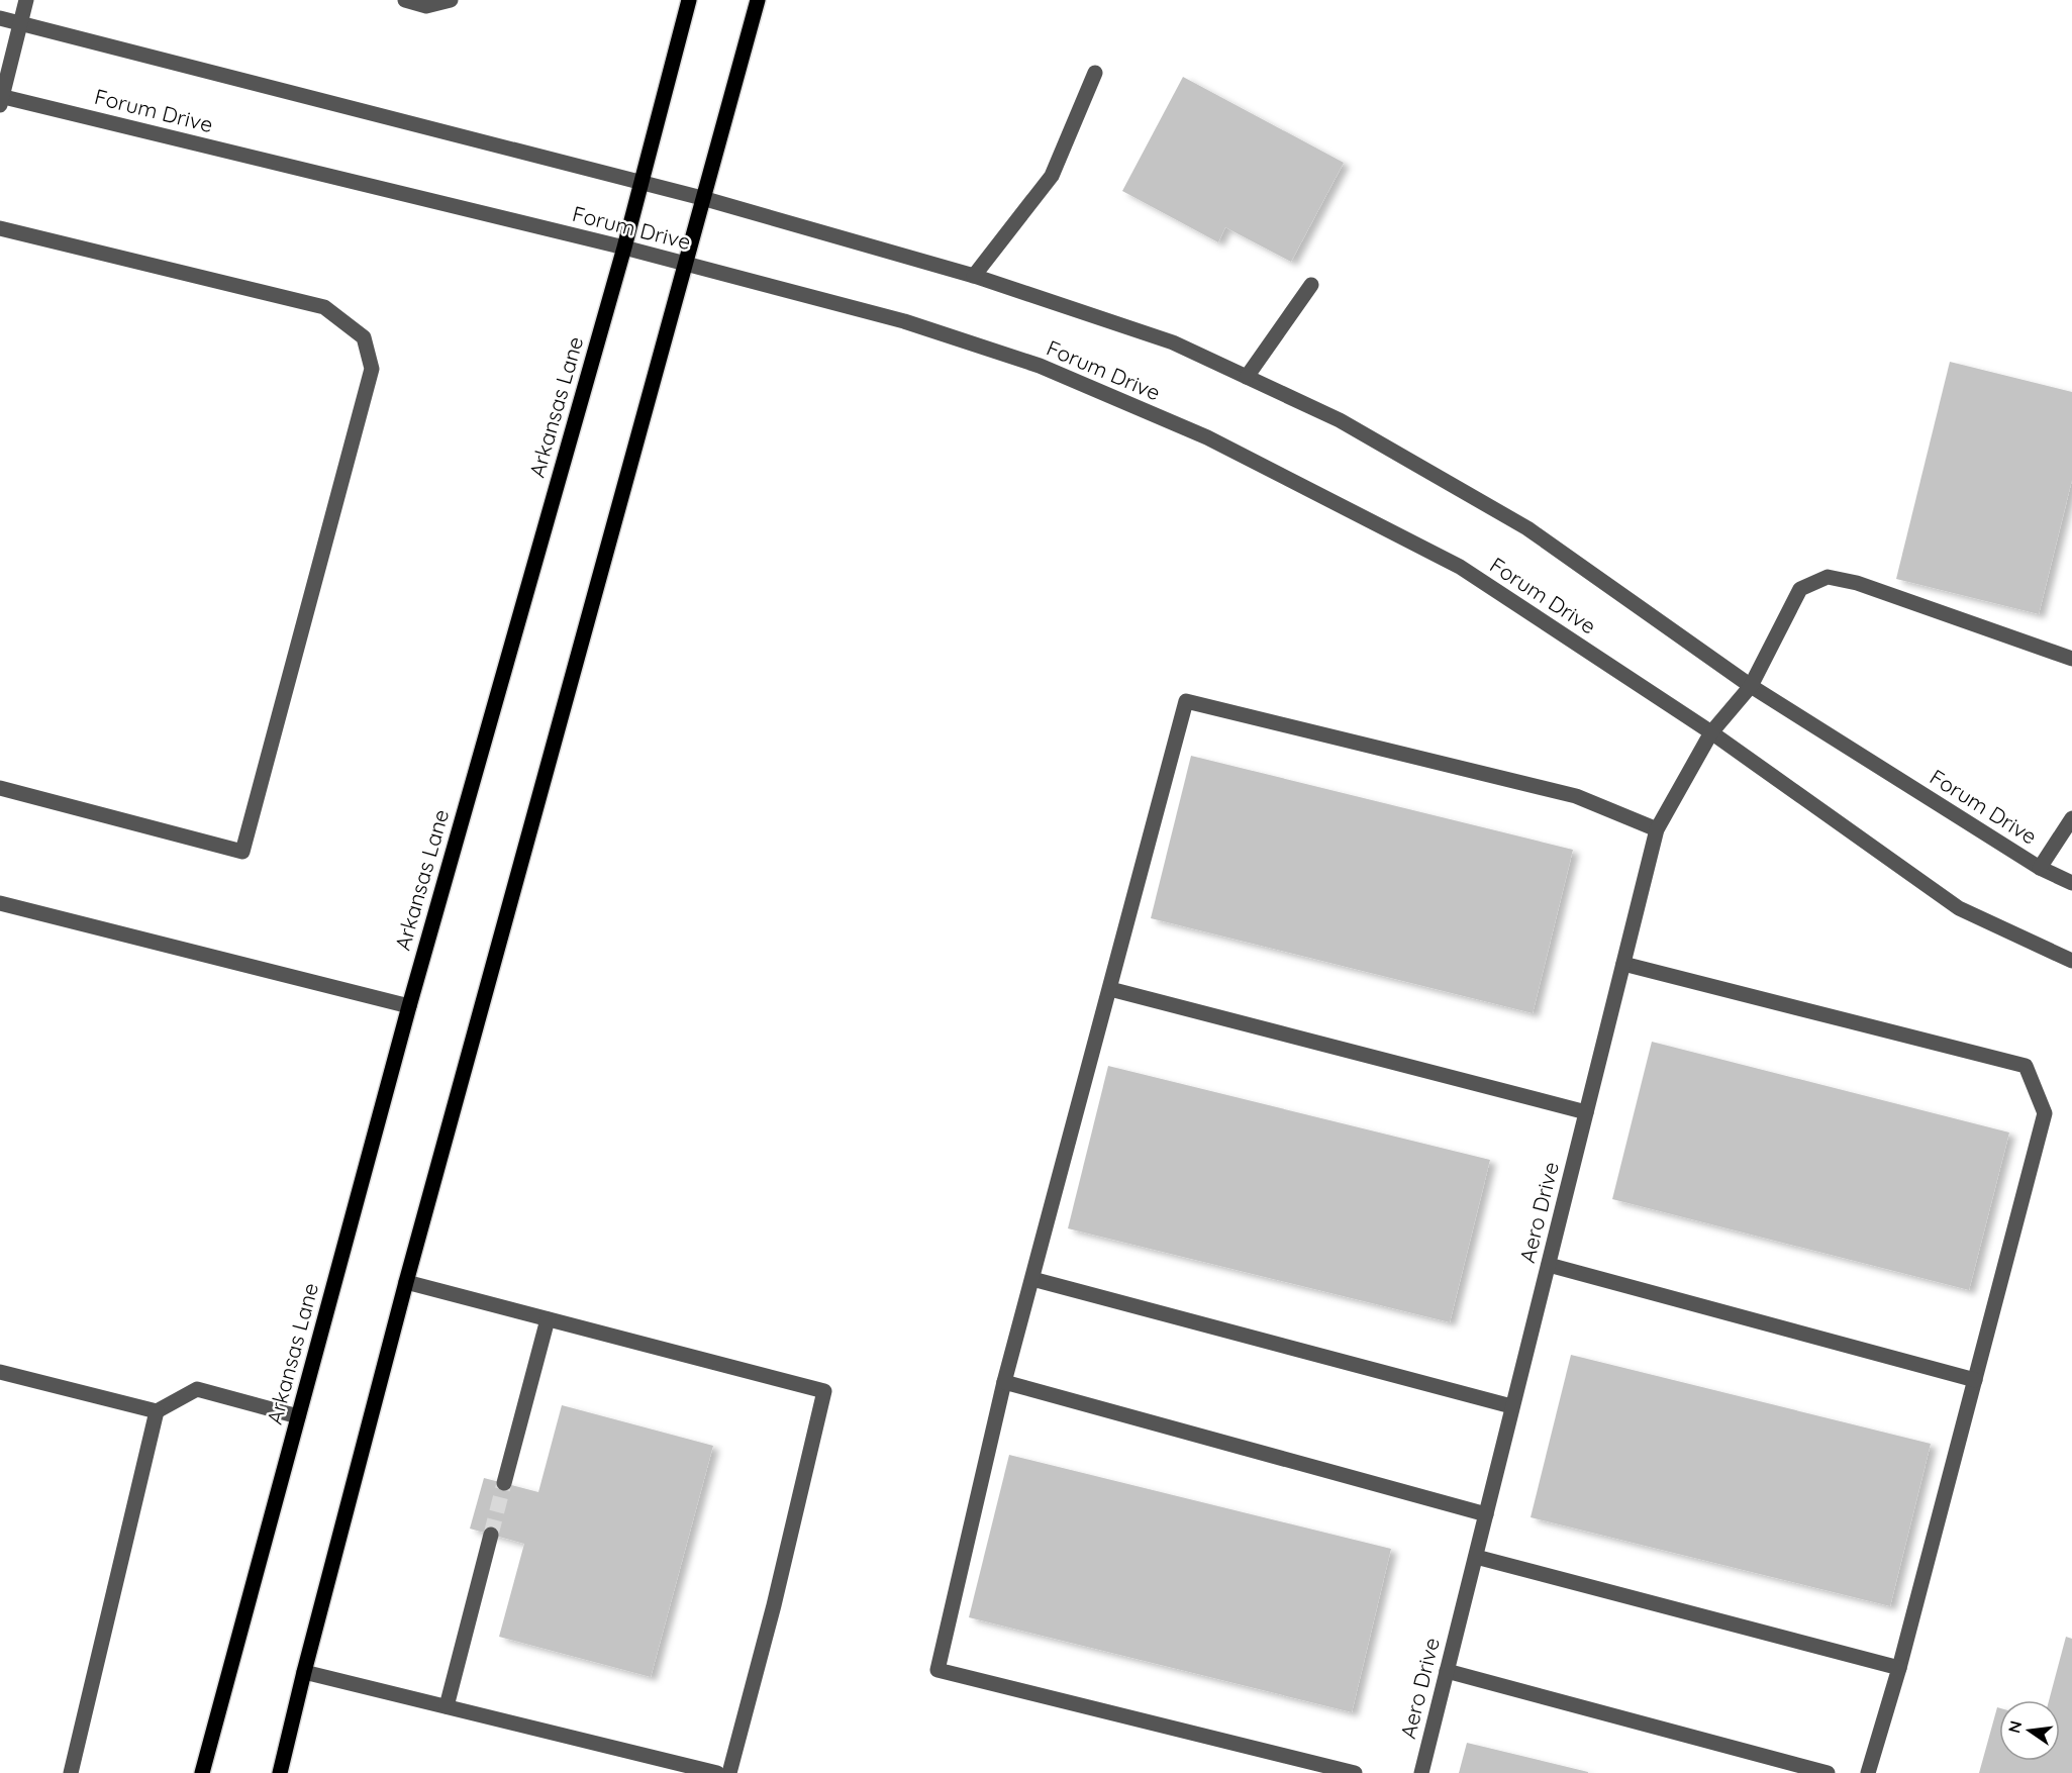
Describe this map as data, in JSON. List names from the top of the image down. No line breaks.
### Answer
{"streets":{"main road":["Arkansas Lane"],"street":["Forum Drive","Aero Drive"]},"crossings":[["Forum Drive","Arkansas Lane"],["Forum Drive","Aero Drive"]],"north":"left"}
